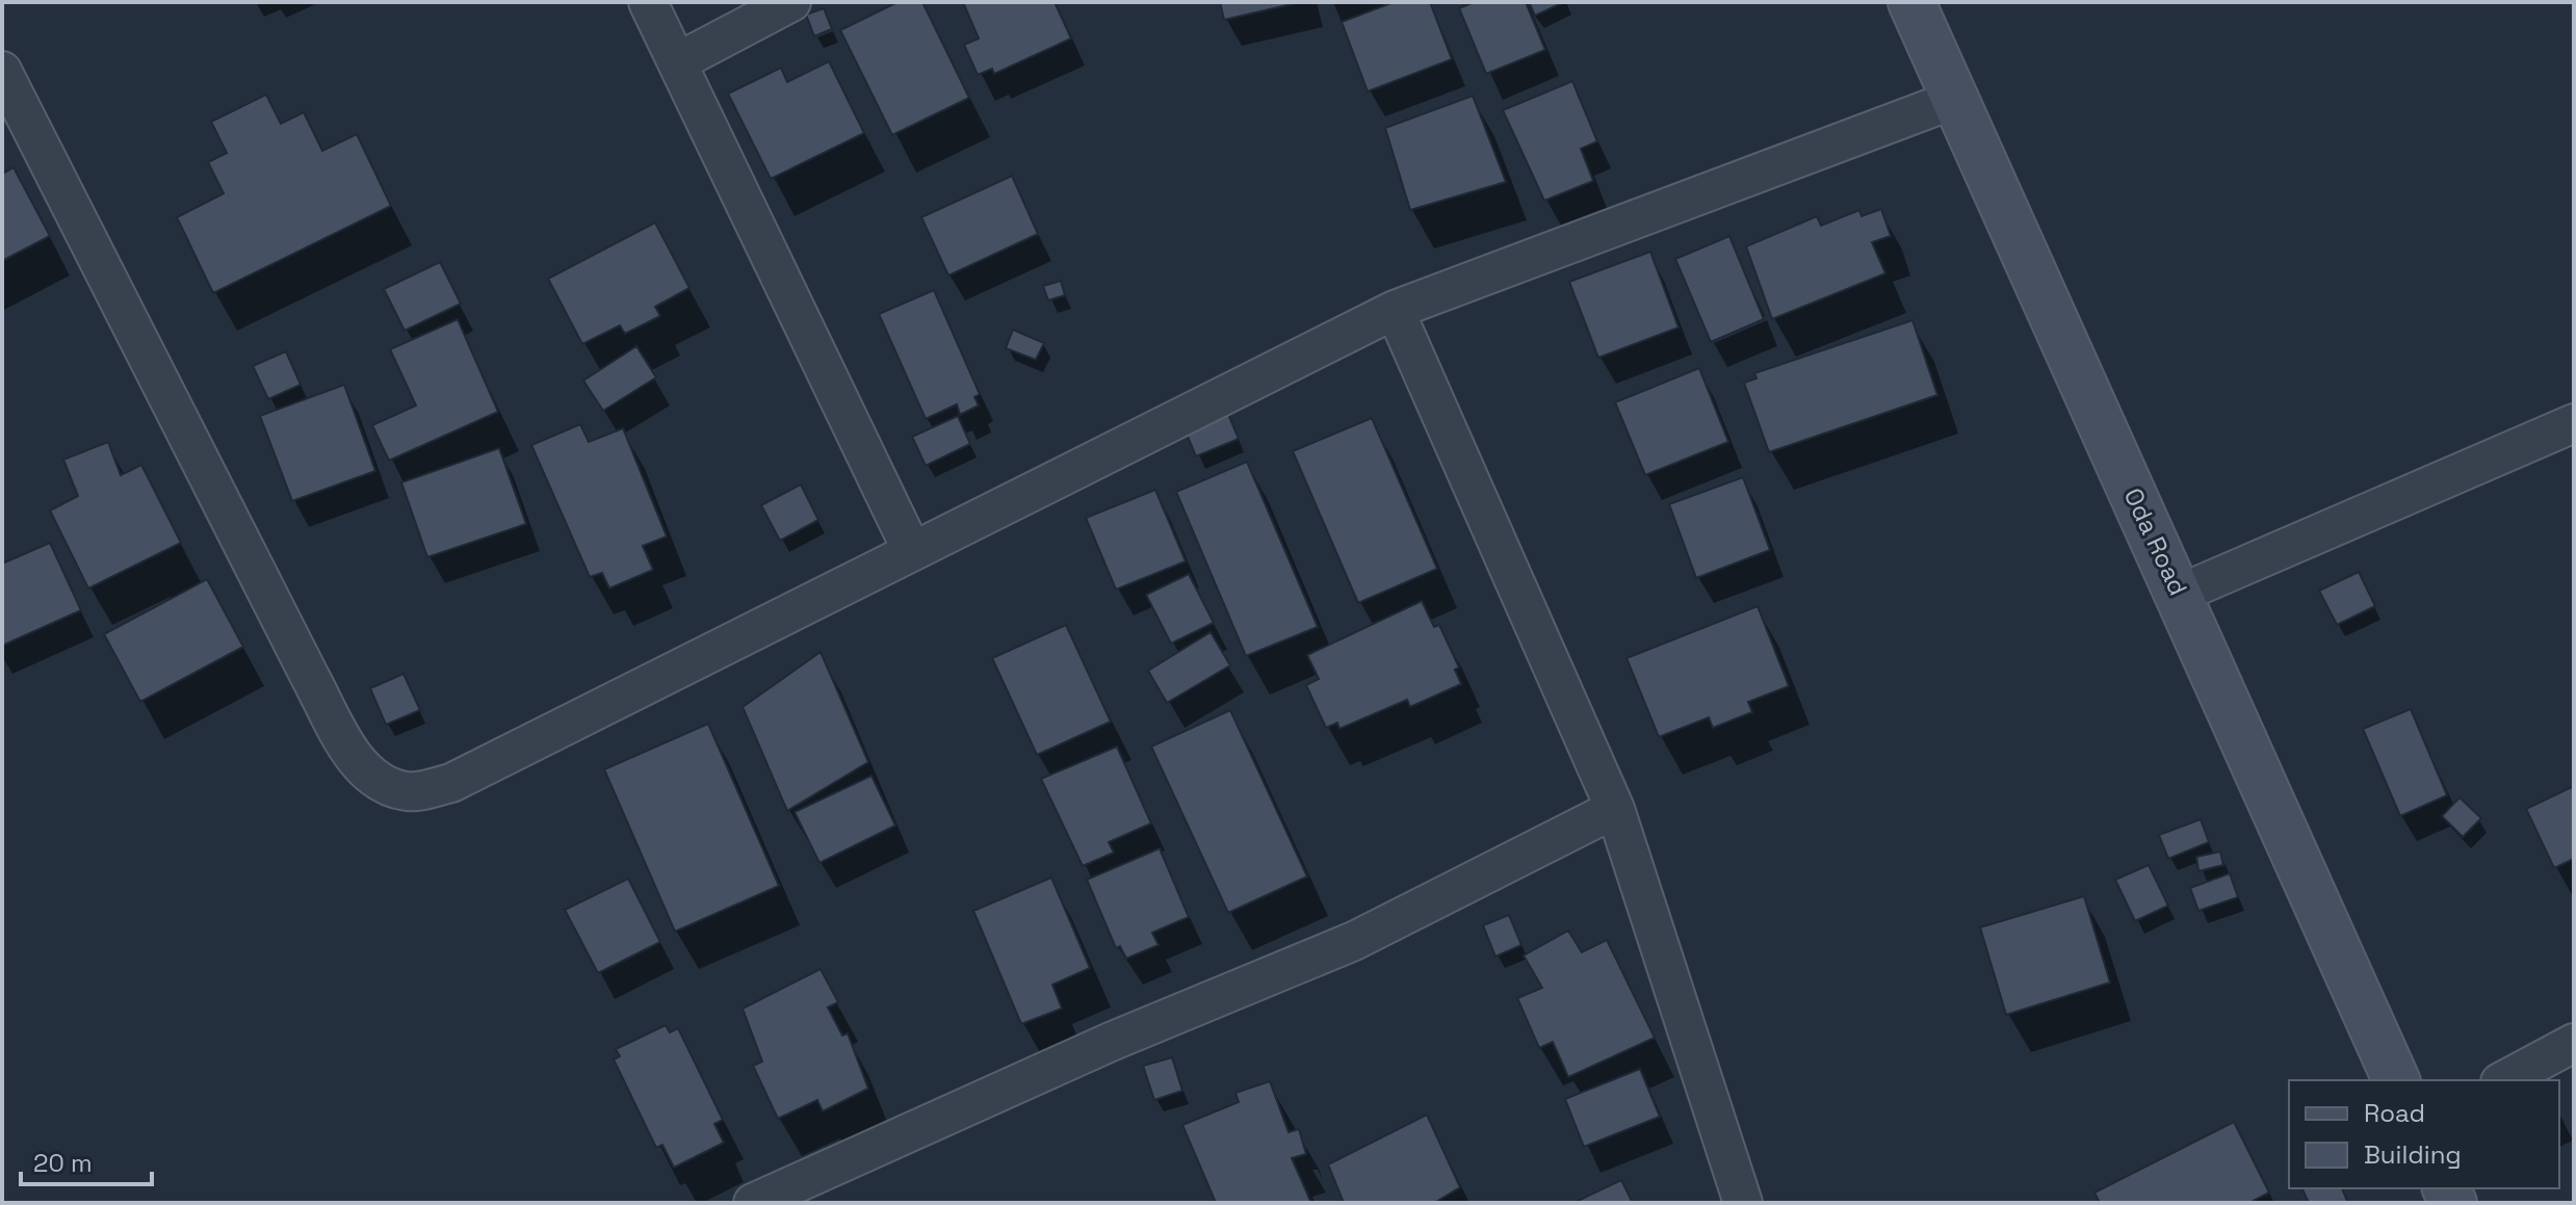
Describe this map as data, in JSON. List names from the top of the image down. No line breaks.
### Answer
{"streets":{"street":["Oda Road"]},"legend":["Road","Building"],"scale_bar":"20 m"}
